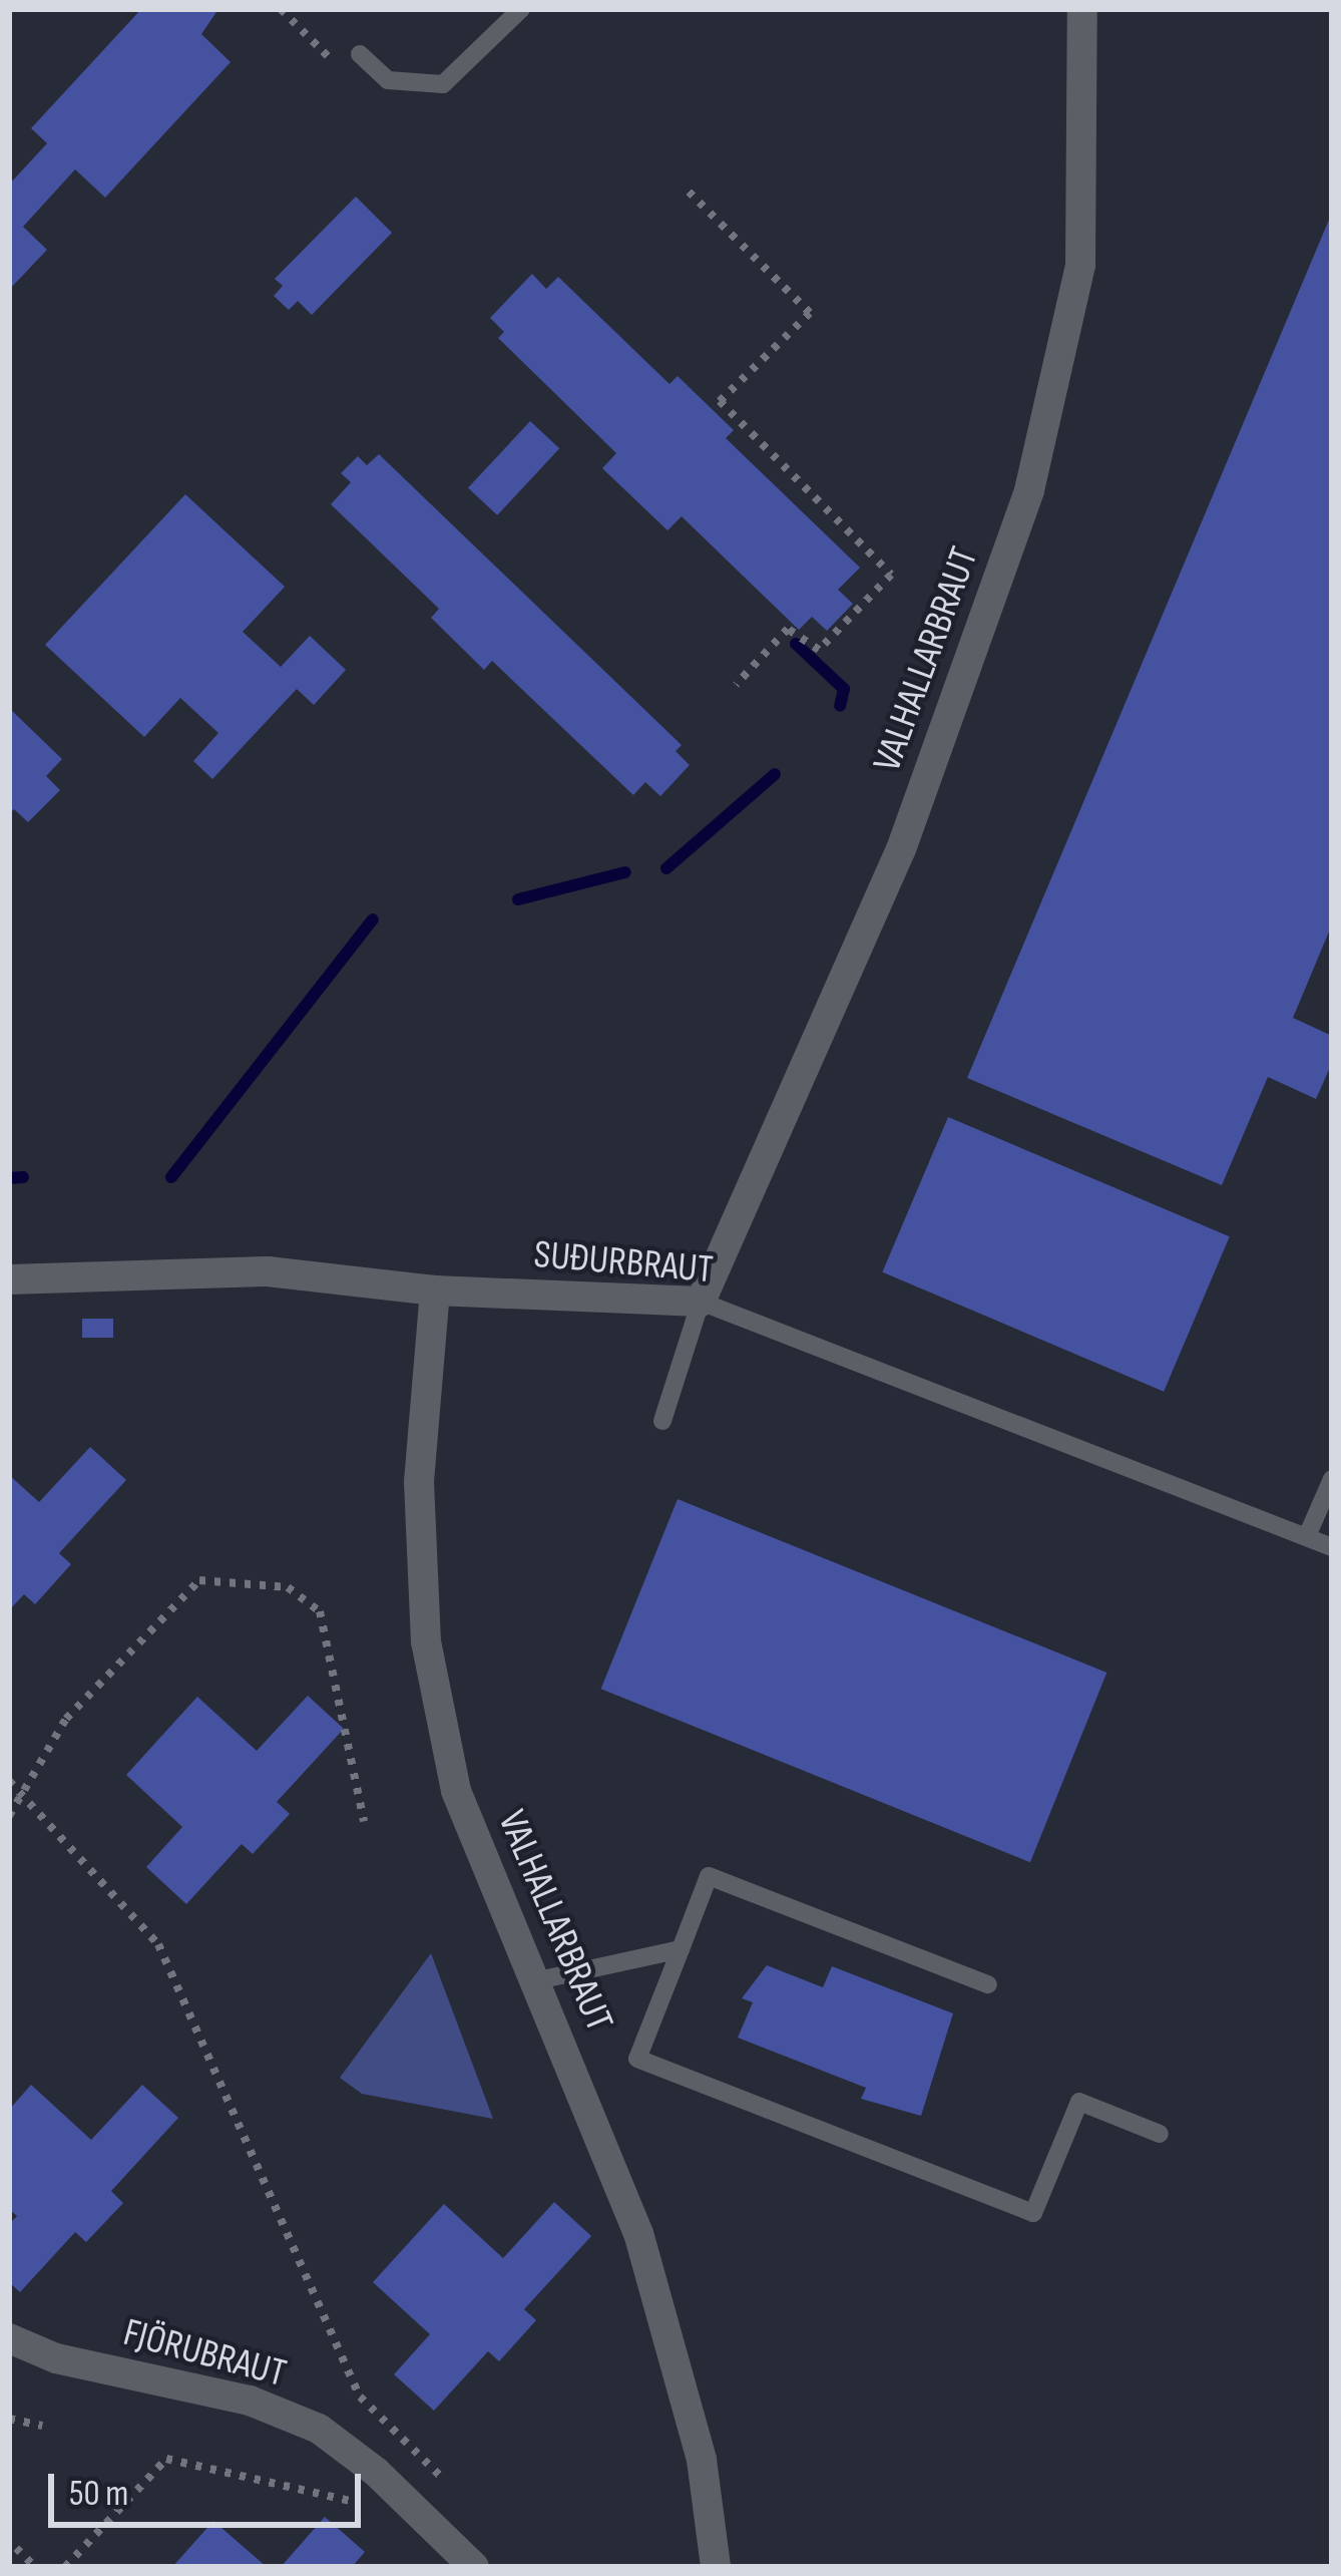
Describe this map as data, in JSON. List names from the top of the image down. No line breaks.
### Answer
{"streets":{"street":["VALHALLARBRAUT","SUÐURBRAUT","FJÖRUBRAUT"]},"crossings":[["VALHALLARBRAUT","SUÐURBRAUT"]],"scale_bar":"50 m"}
